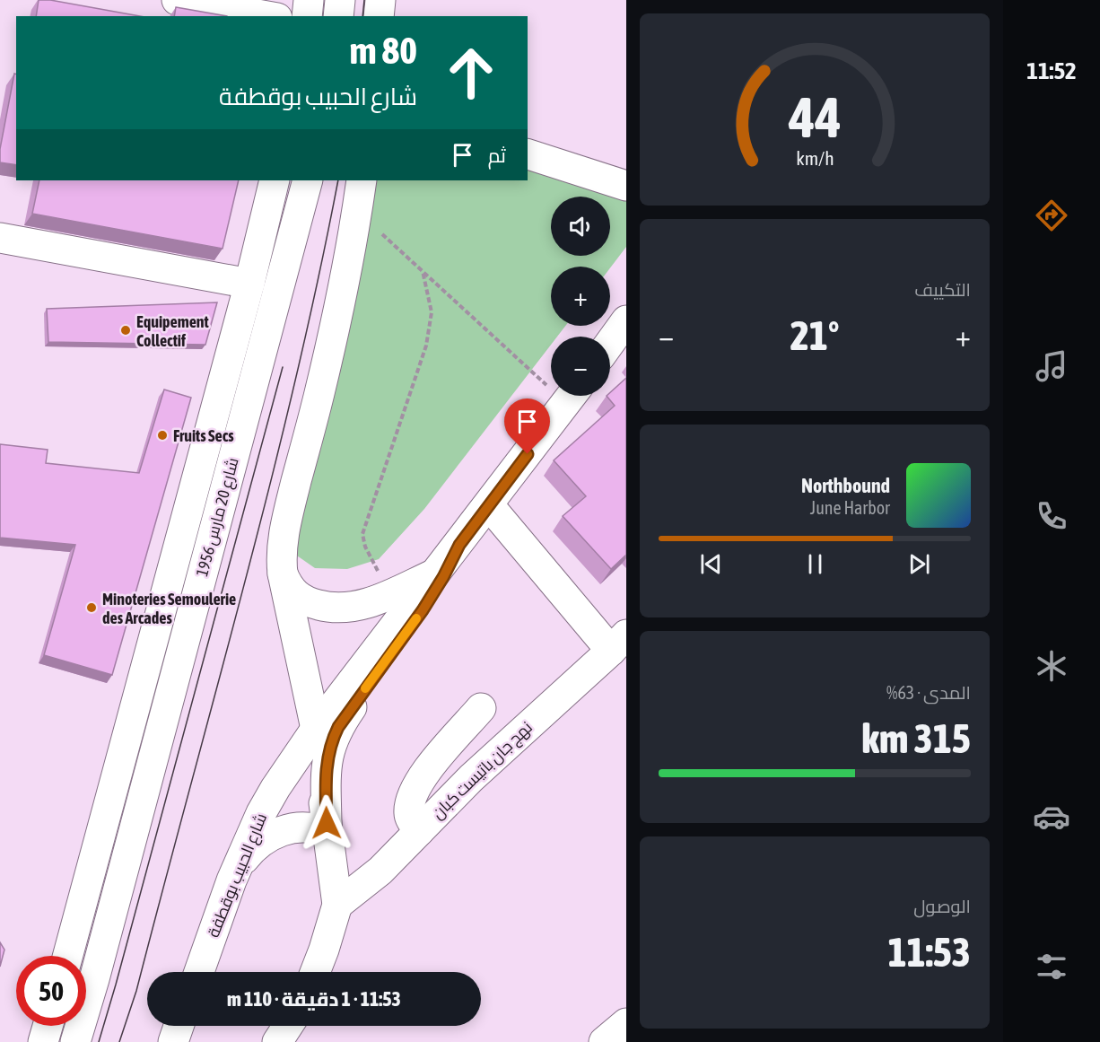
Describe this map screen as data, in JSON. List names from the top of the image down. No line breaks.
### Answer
{"streets":{"main road":["شارع 20 مارس 1956","نهج جان باتيست كبان","شارع الحبيب بوقطفة"]},"places":["Equipement Collectif","Fruits Secs","Minoteries Semoulerie des Arcades"],"page":{"tabs":"11:52","turn":["80 m","شارع الحبيب بوقطفة"],"then":"ثم","map_buttons":["+","−"],"tile":["التكييف",["المدى · 63%","315 km"],["الوصول","11:53"]],"heat":["−","21°","+"],"song":["Northbound","June Harbor"],"limit":"50","trip":"11:53 · 1 دقيقة · 110 m","gauge":["44","km/h"]}}
